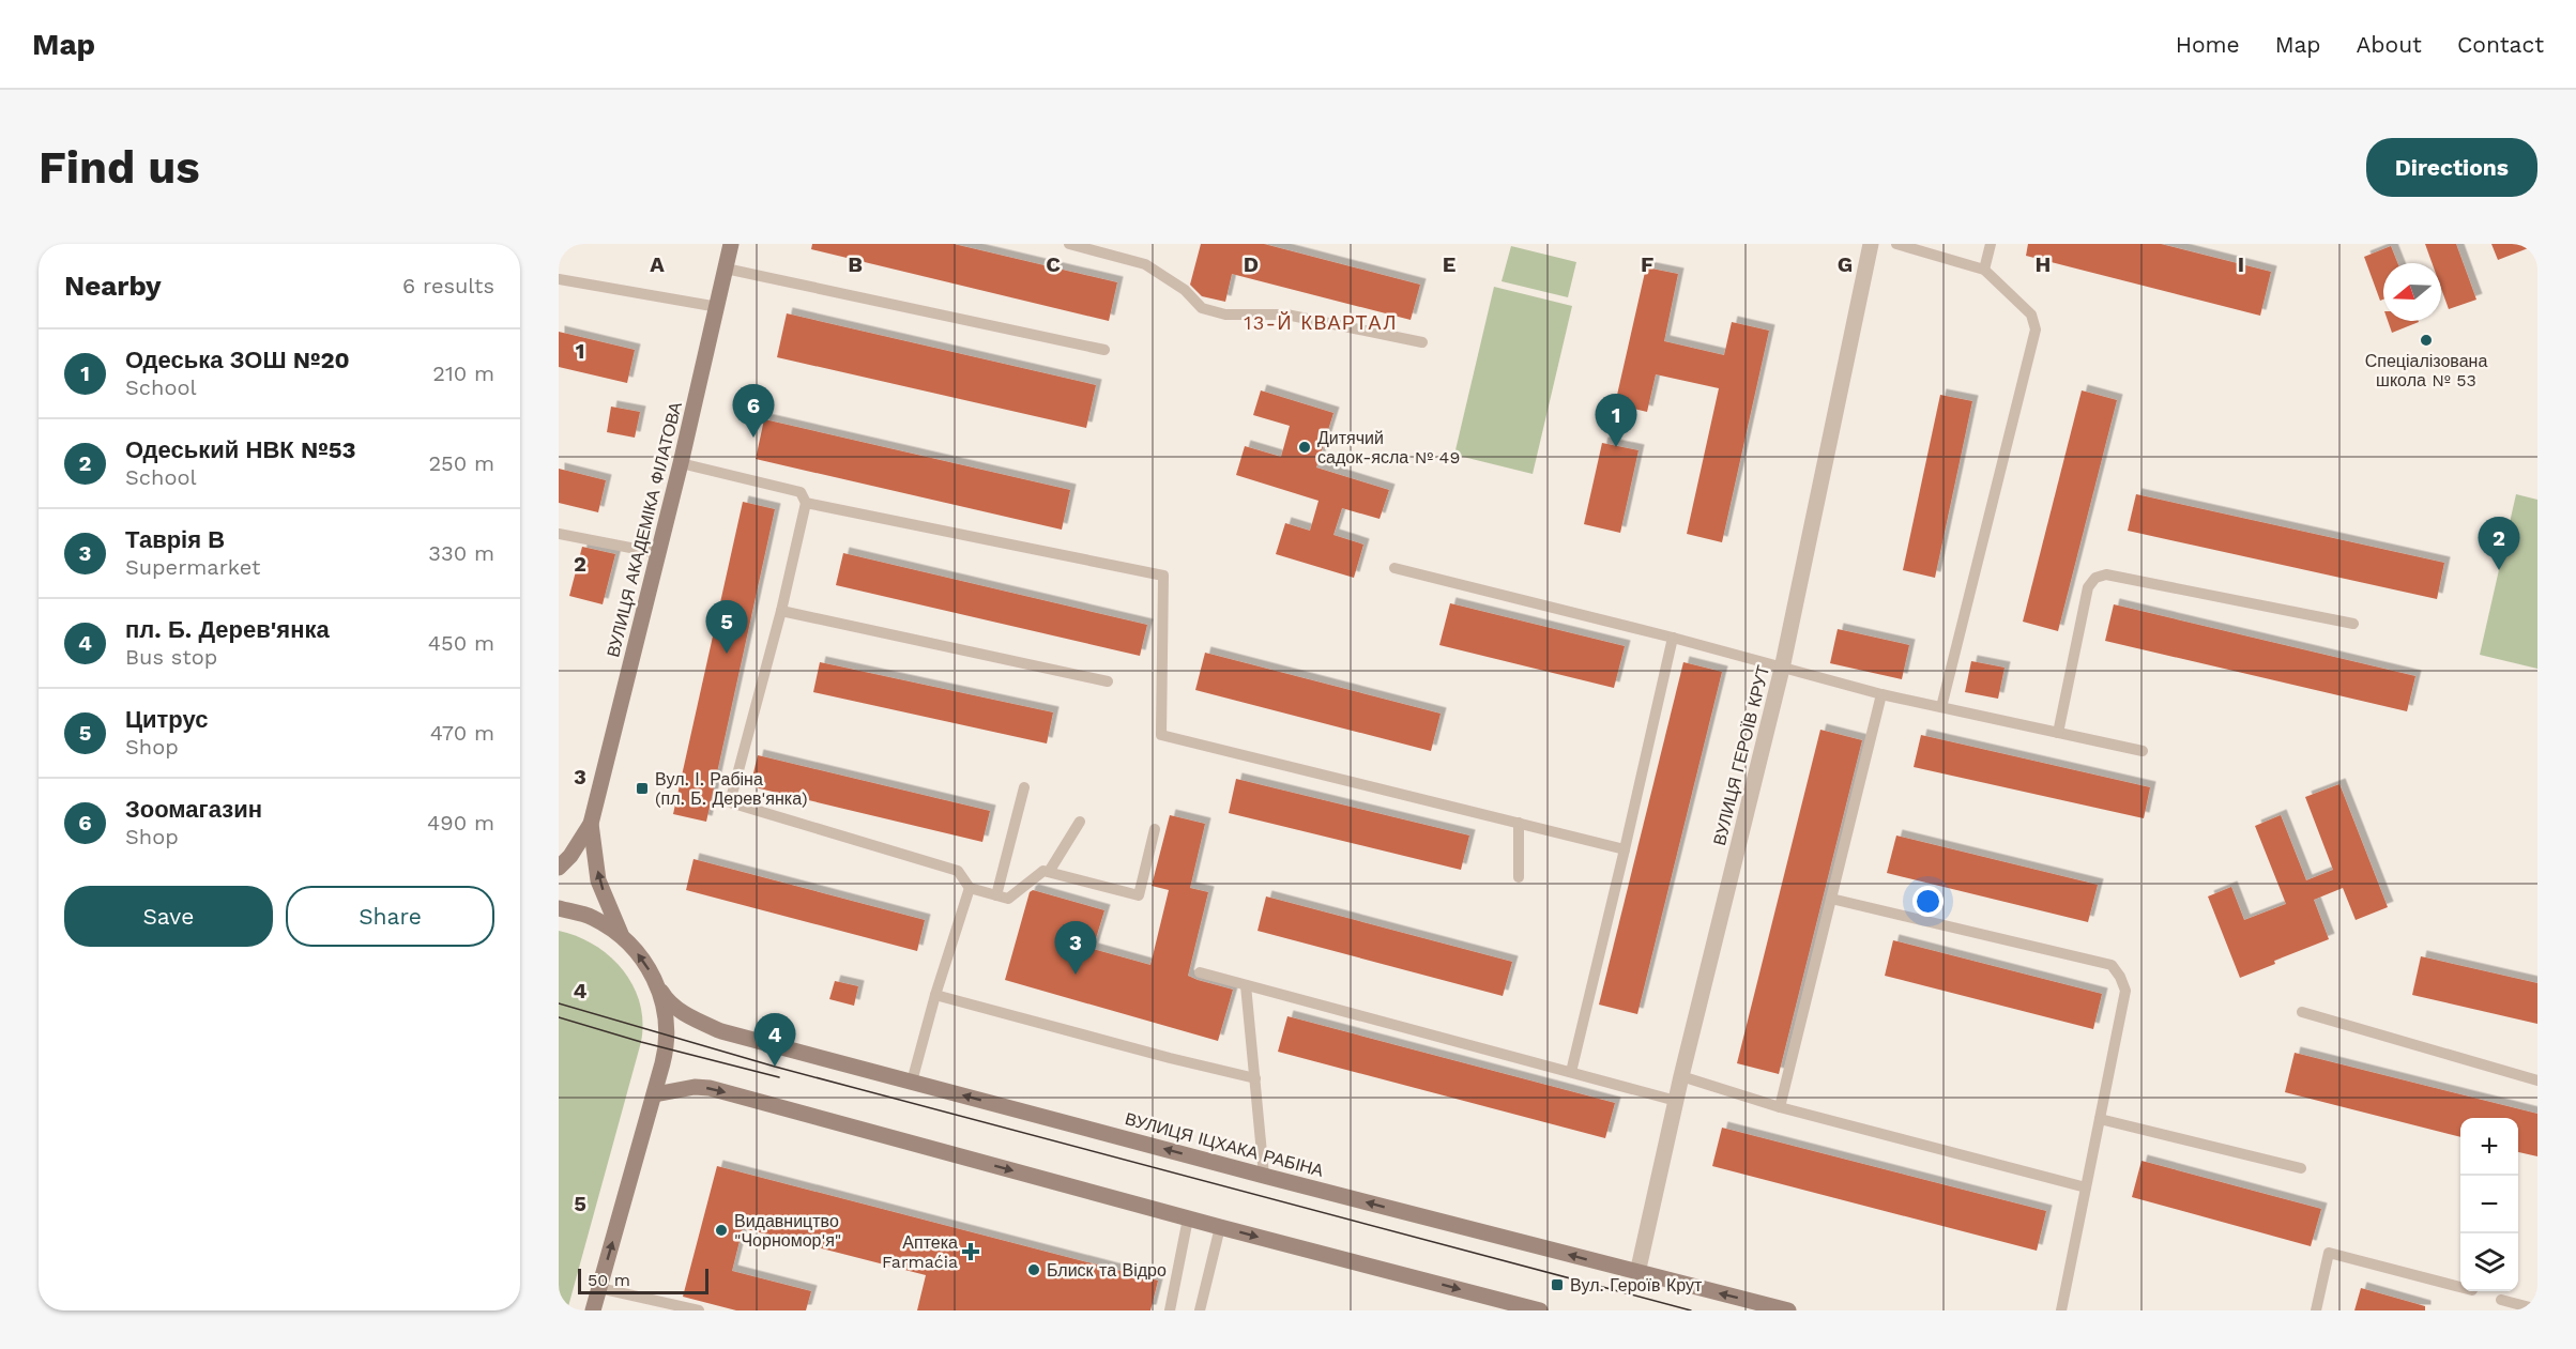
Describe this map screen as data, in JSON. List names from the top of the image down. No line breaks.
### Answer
{"streets":{"main road":["ВУЛИЦЯ АКАДЕМІКА ФІЛАТОВА","ВУЛИЦЯ ІЦХАКА РАБІНА"],"street":["ВУЛИЦЯ ГЕРОЇВ КРУТ"]},"crossings":[["ВУЛИЦЯ ГЕРОЇВ КРУТ","ВУЛИЦЯ ІЦХАКА РАБІНА"]],"districts":["13-Й КВАРТАЛ"],"places":{"other":["Спеціалізована школа № 53","Дитячий садок-ясла № 49","Видавництво \"Чорномор'я\"","Блиск та Відро"],"transit":["Вул. І. Рабіна (пл. Б. Дерев'янка)","Вул. Героїв Крут"],"health":["Аптека Farmaćia"]},"scale_bar":"50 m","north":"left","page":{"header":"Map","nav":["Home","Map","About","Contact"],"buttons":["Directions",["Save","Share"]],"title":"Find us","heading":["Nearby","6 results"],"list":[{"mark":"1","name":"Одеська ЗОШ №20","note":"School","value":"210 m"},{"mark":"2","name":"Одеський НВК №53","note":"School","value":"250 m"},{"mark":"3","name":"Таврія В","note":"Supermarket","value":"330 m"},{"mark":"4","name":"пл. Б. Дерев'янка","note":"Bus stop","value":"450 m"},{"mark":"5","name":"Цитрус","note":"Shop","value":"470 m"},{"mark":"6","name":"Зоомагазин","note":"Shop","value":"490 m"}],"pins":["6","1","2","5","3","4"],"map_buttons":["+","−"],"scale":"50 m"},"grid":{"columns":["A","B","C","D","E","F","G","H","I"],"rows":["1","2","3","4","5"]}}
